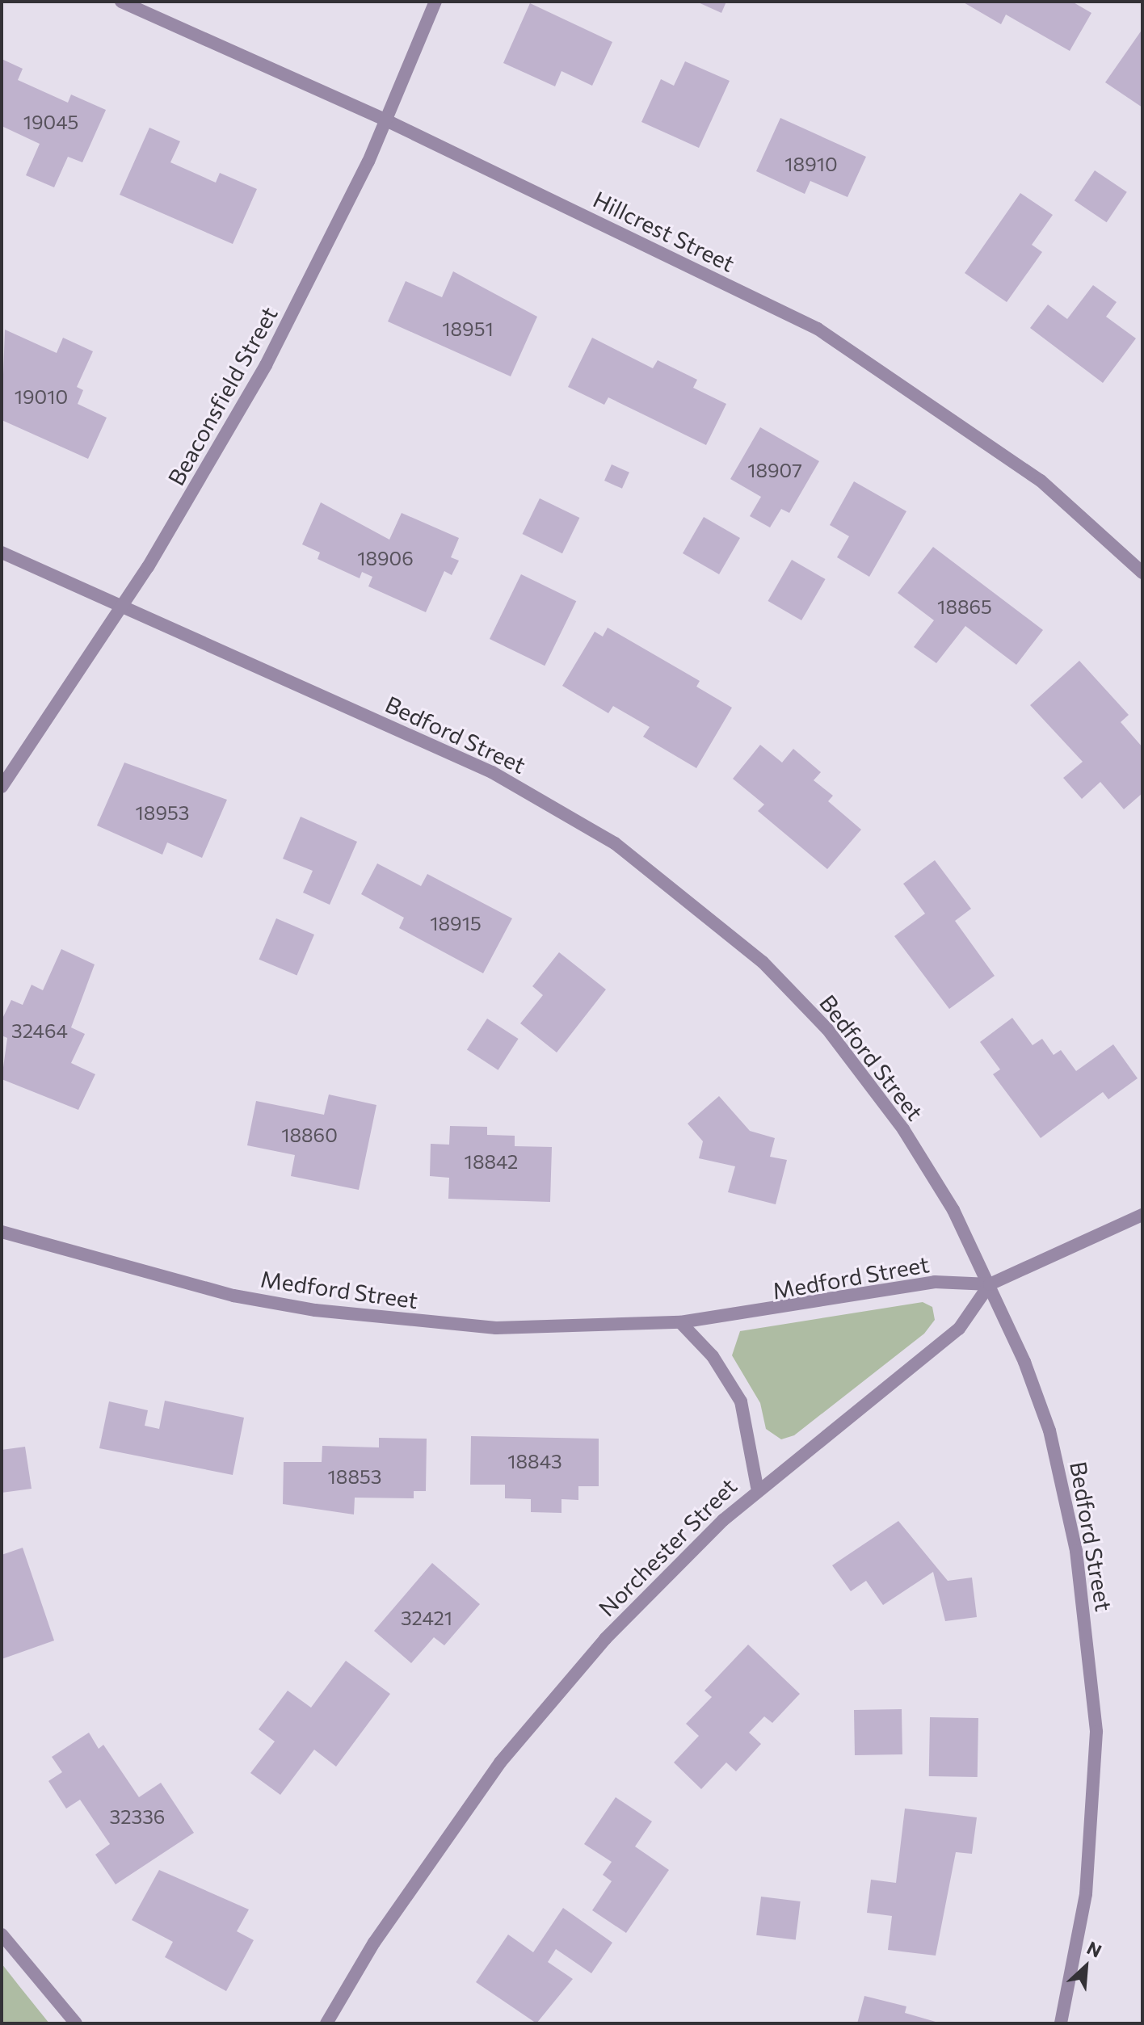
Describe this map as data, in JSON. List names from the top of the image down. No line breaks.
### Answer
{"streets":{"street":["Hillcrest Street","Beaconsfield Street","Bedford Street","Medford Street","Norchester Street"]},"crossings":[["Hillcrest Street","Beaconsfield Street"],["Beaconsfield Street","Bedford Street"],["Bedford Street","Medford Street"],["Bedford Street","Norchester Street"],["Medford Street","Norchester Street"]],"house_numbers":["19045","18910","18951","19010","18907","18906","18865","18953","18915","32464","18860","18842","18843","18853","32421","32336"],"north":"top right"}
